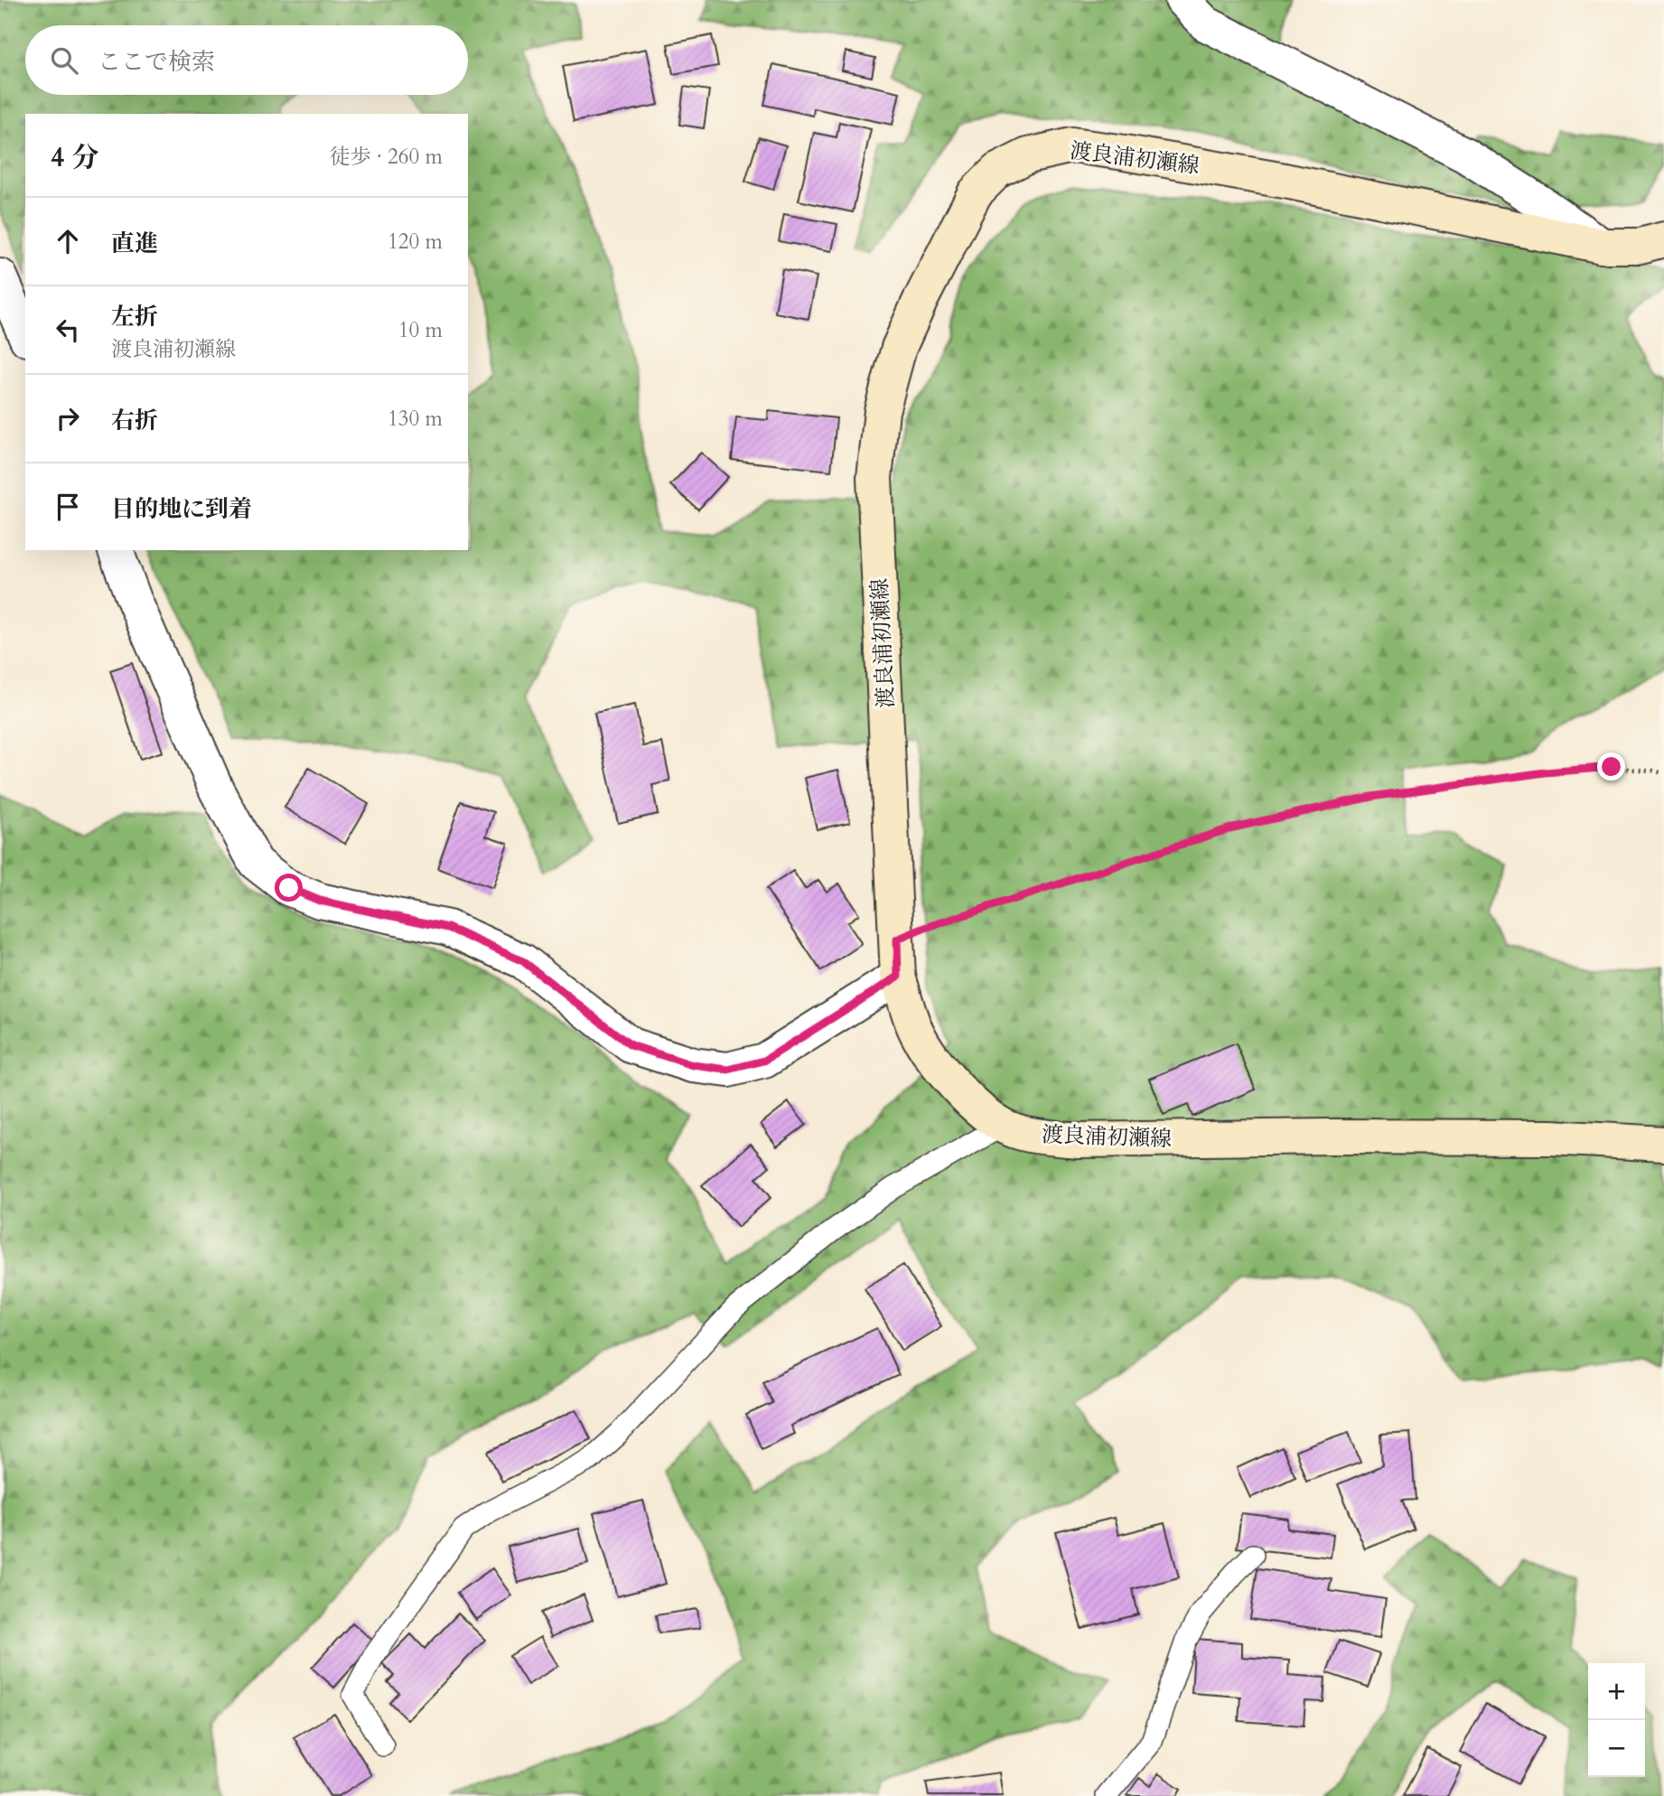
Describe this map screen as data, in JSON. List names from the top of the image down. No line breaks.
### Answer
{"streets":{"main road":["渡良浦初瀬線"]},"page":{"search":"ここで検索","heading":["4 分","徒歩 · 260 m"],"list":[["直進","120 m"],["左折","渡良浦初瀬線","10 m"],["右折","130 m"],"目的地に到着"],"map_buttons":["+","−"]}}
